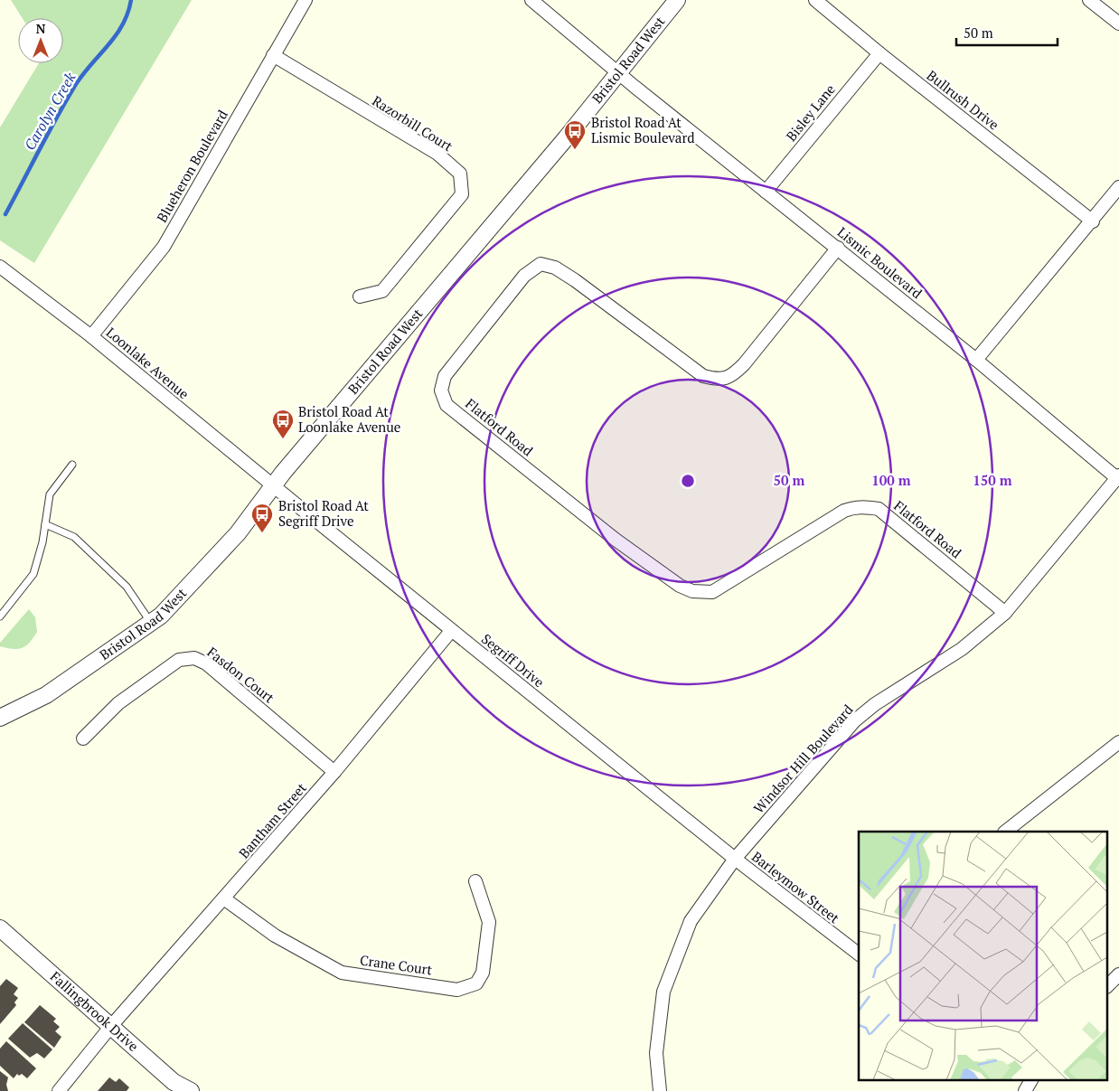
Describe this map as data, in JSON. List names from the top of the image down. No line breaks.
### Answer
{"streets":{"street":["Bristol Road West","Bullrush Drive","Bisley Lane","Razorbill Court","Blueheron Boulevard","Lismic Boulevard","Loonlake Avenue","Flatford Road","Segriff Drive","Fasdon Court","Windsor Hill Boulevard","Bantham Street","Barleymow Street","Crane Court","Fallingbrook Drive"]},"crossings":[["Bristol Road West","Lismic Boulevard"],["Bristol Road West","Loonlake Avenue"],["Bristol Road West","Segriff Drive"],["Bullrush Drive","Bisley Lane"],["Bisley Lane","Lismic Boulevard"],["Razorbill Court","Blueheron Boulevard"],["Blueheron Boulevard","Loonlake Avenue"],["Lismic Boulevard","Flatford Road"],["Lismic Boulevard","Windsor Hill Boulevard"],["Loonlake Avenue","Segriff Drive"],["Flatford Road","Windsor Hill Boulevard"],["Segriff Drive","Windsor Hill Boulevard"],["Segriff Drive","Bantham Street"],["Segriff Drive","Barleymow Street"],["Fasdon Court","Bantham Street"],["Windsor Hill Boulevard","Barleymow Street"],["Bantham Street","Crane Court"],["Bantham Street","Fallingbrook Drive"]],"water":["Carolyn Creek"],"places":{"bus stop":["Bristol Road At Lismic Boulevard","Bristol Road At Loonlake Avenue","Bristol Road At Segriff Drive"]},"scale_bar":"50 m","north":"top","rings":["50 m","100 m","150 m"]}
